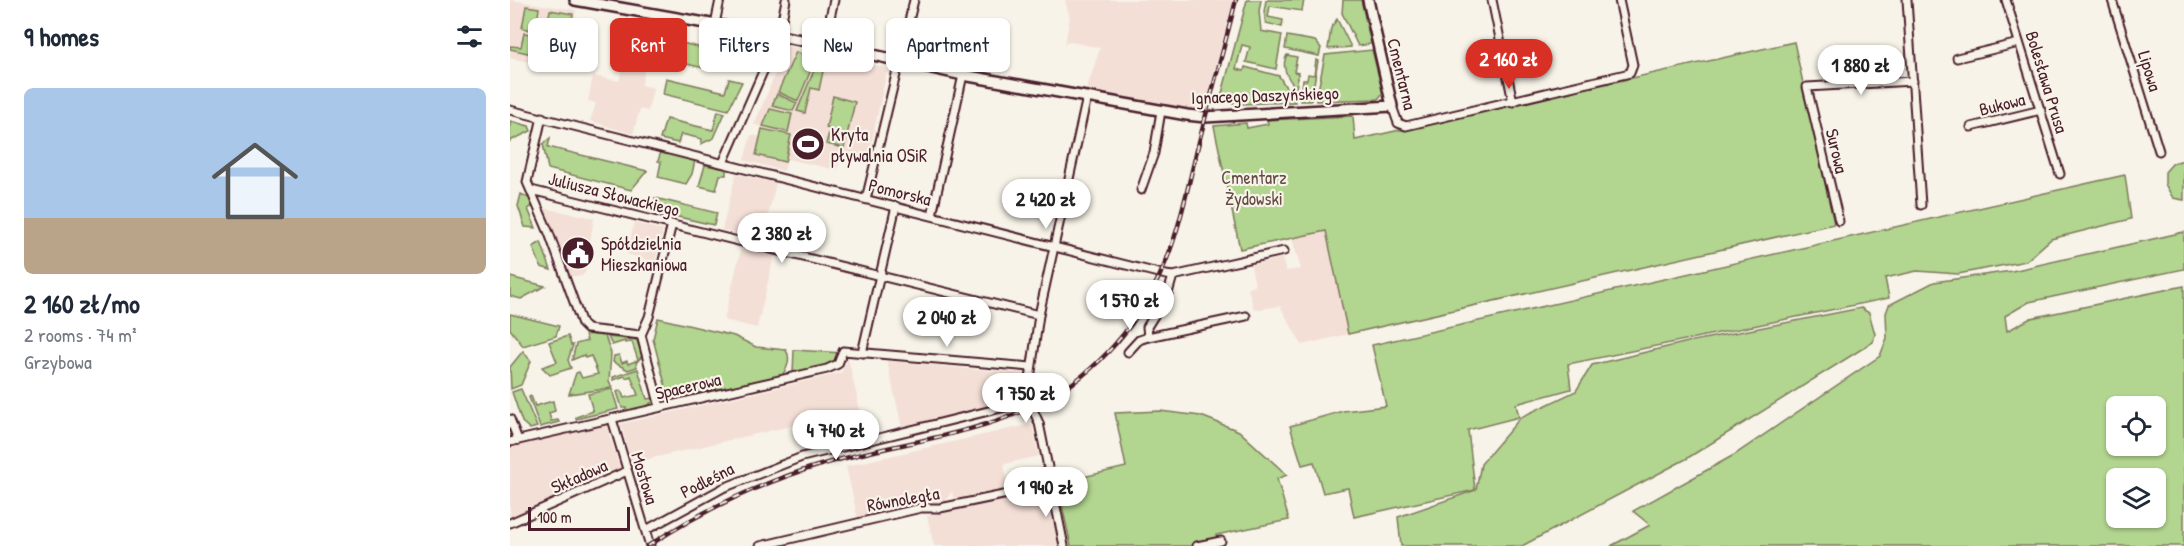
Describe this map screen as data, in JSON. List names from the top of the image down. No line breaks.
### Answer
{"streets":{"street":["Lipowa","Cmentarna","Bolesława Prusa","Ignacego Daszyńskiego","Bukowa","Surowa","Pomorska","Juliusza Słowackiego","Spacerowa","Składowa","Mostowa","Podleśna","Równoległa"]},"crossings":[["Cmentarna","Ignacego Daszyńskiego"],["Bolesława Prusa","Bukowa"],["Spacerowa","Mostowa"],["Składowa","Mostowa"],["Mostowa","Podleśna"]],"parks":["Cmentarz Żydowski"],"places":{"sports":["Kryta pływalnia OSiR"],"public building":["Spółdzielnia Mieszkaniowa"]},"scale_bar":"100 m","page":{"heading":"9 homes","chip":["Buy","Rent","Filters","New","Apartment"],"price":["2 160 zł","1 880 zł","2 420 zł","2 380 zł","1 570 zł","2 040 zł","1 750 zł","4 740 zł","1 940 zł"],"list":[{"name":"2 160 zł/mo","note":"2 rooms · 74 m² · Grzybowa"}],"scale":"100 m"}}
